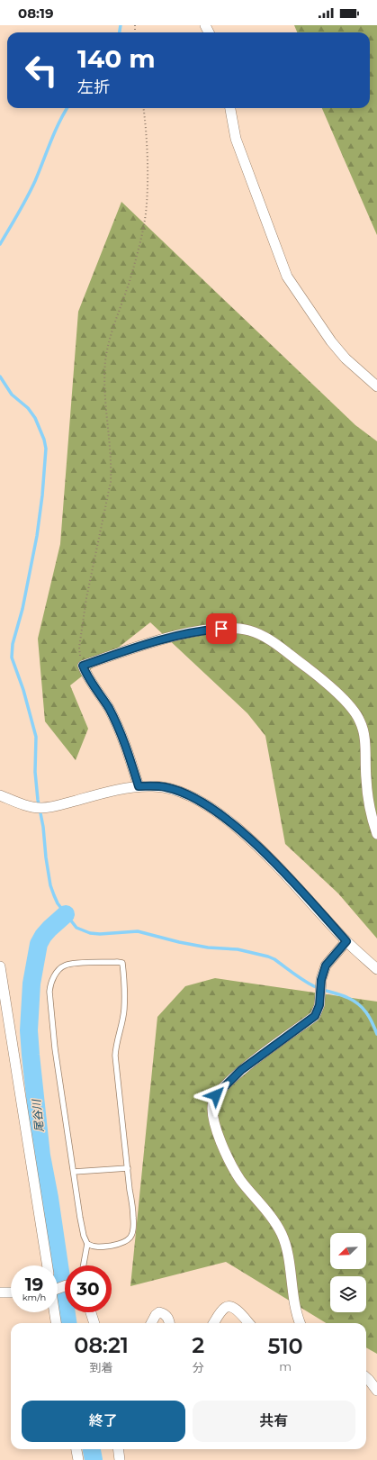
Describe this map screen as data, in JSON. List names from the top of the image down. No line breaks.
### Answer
{"water":["尾谷川"],"north":"bottom left","page":{"status":"08:19","turn":["140 m","左折"],"speed":"19 km/h","limit":"30","eta":["08:21","到着","2","分","510","m"],"buttons":["終了","共有"]}}
